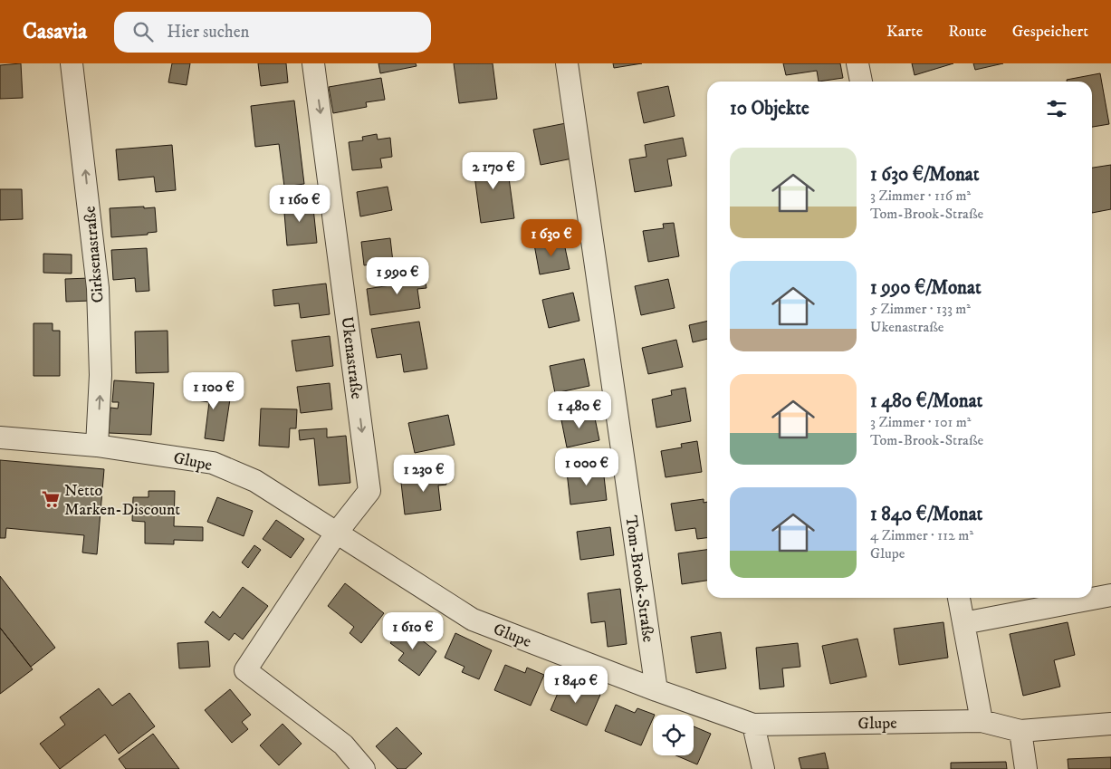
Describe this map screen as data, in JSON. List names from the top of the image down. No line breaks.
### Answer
{"streets":{"street":["Cirksenastraße","Ukenastraße","Glupe","Tom-Brook-Straße"]},"crossings":[["Cirksenastraße","Glupe"],["Ukenastraße","Glupe"],["Glupe","Tom-Brook-Straße"]],"one_way":["Cirksenastraße","Ukenastraße"],"places":{"supermarket":["Netto Marken-Discount"]},"page":{"header":"Casavia","search":"Hier suchen","nav":["Karte","Route","Gespeichert"],"heading":"10 Objekte","list":[{"name":"1 630 €/Monat","note":"3 Zimmer · 116 m² · Tom-Brook-Straße"},{"name":"1 990 €/Monat","note":"5 Zimmer · 133 m² · Ukenastraße"},{"name":"1 480 €/Monat","note":"3 Zimmer · 101 m² · Tom-Brook-Straße"},{"name":"1 840 €/Monat","note":"4 Zimmer · 112 m² · Glupe"}],"price":["2 170 €","1 160 €","1 630 €","1 990 €","1 100 €","1 480 €","1 000 €","1 230 €","1 610 €","1 840 €"]}}
